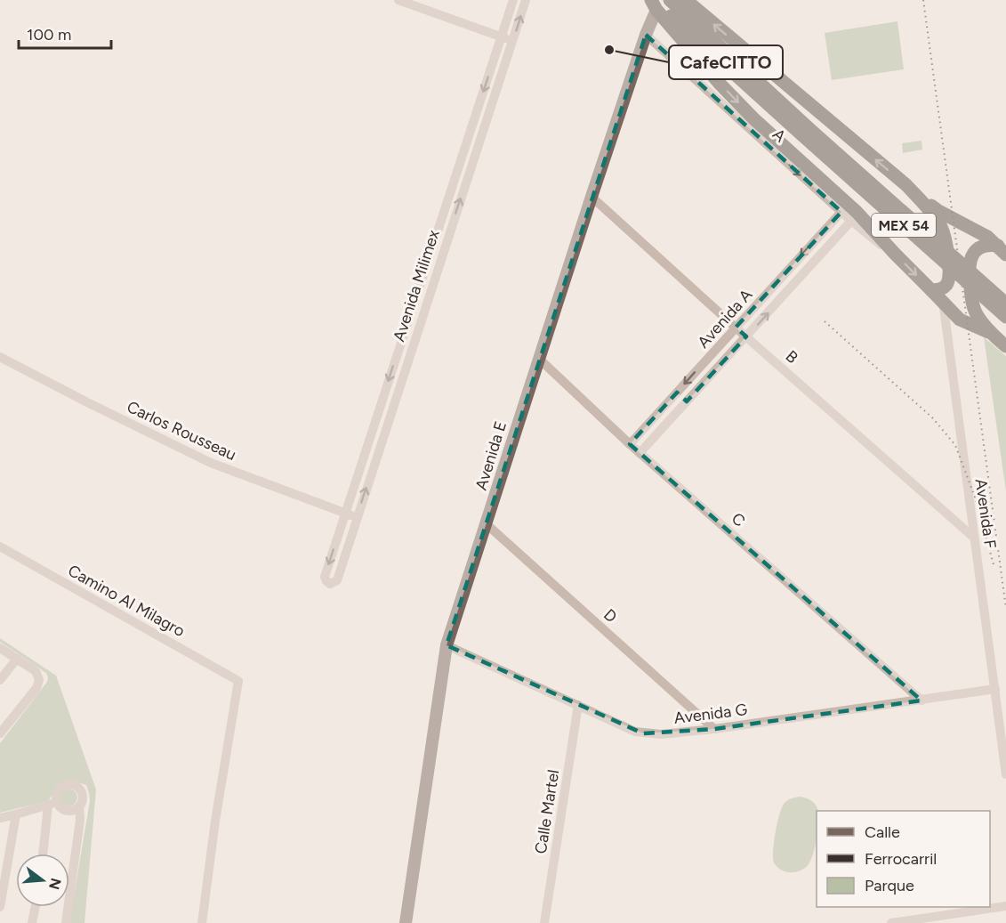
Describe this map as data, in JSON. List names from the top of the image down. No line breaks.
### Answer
{"streets":{"highway":["MEX 54"],"main road":["Avenida E"],"street":["A","Avenida Milimex","Avenida A","B","Carlos Rousseau","Avenida F","C","Camino Al Milagro","D","Avenida G","Calle Martel"]},"crossings":[["A","Avenida A"],["A","Avenida E"],["MEX 54","Avenida E"],["Avenida Milimex","Carlos Rousseau"],["Avenida A","B"],["Avenida A","C"],["B","Avenida E"],["B","Avenida F"],["Avenida E","C"],["Avenida E","D"],["Avenida E","Avenida G"],["Avenida F","Avenida G"],["C","Avenida G"],["D","Avenida G"],["Avenida G","Calle Martel"]],"one_way":["A"],"places":["CafeCITTO"],"legend":["Calle","Ferrocarril","Parque"],"scale_bar":"100 m","north":"right"}
